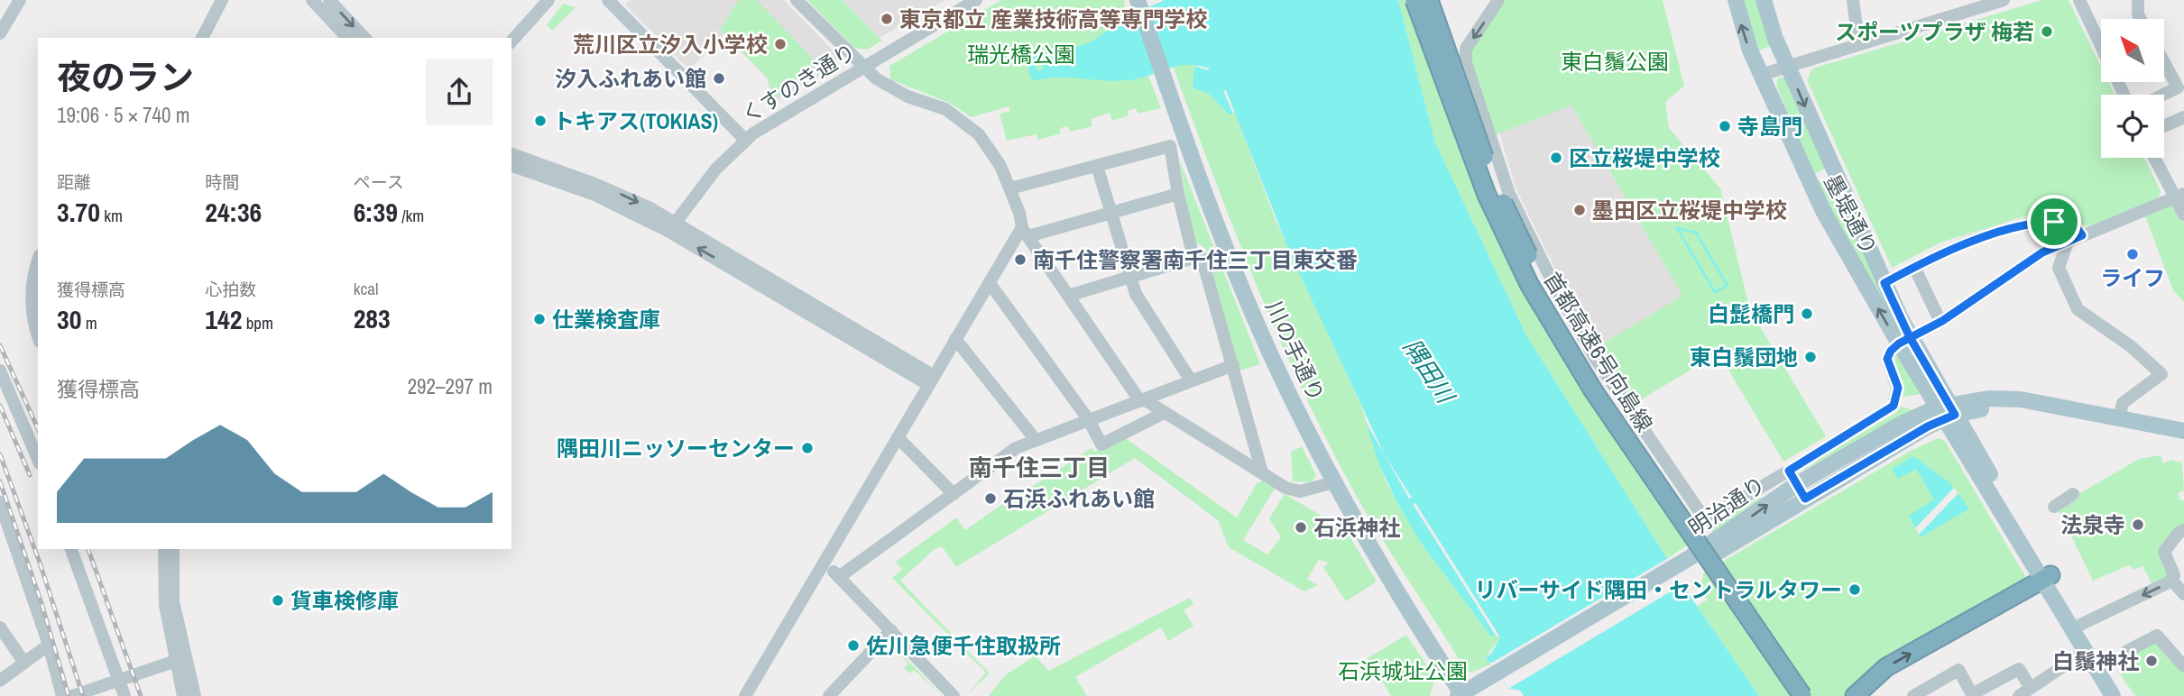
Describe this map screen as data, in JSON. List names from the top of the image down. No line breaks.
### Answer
{"streets":{"highway":["首都高速6号向島線"],"main road":["墨堤通り","川の手通り","明治通り"],"street":["くすのき通り"]},"crossings":[["墨堤通り","明治通り"],["川の手通り","明治通り"]],"districts":["南千住三丁目"],"water":["隅田川"],"parks":["瑞光橋公園","東白鬚公園","石浜城址公園"],"places":["東京都立 産業技術高等専門学校","スポーツプラザ 梅若","荒川区立汐入小学校","汐入ふれあい館","トキアス(TOKIAS)","寺島門","区立桜堤中学校","墨田区立桜堤中学校","ライフ","南千住警察署南千住三丁目東交番","白髭橋門","仕業検査庫","東白鬚団地","隅田川ニッソーセンター","石浜ふれあい館","法泉寺","石浜神社","リバーサイド隅田・セントラルタワー","貨車検修庫","佐川急便千住取扱所","白鬚神社"],"north":"top left","page":{"heading":["夜のラン","19:06 · 5 × 740 m"],"stats":[["距離","3.70 km"],["時間","24:36"],["ペース","6:39 /km"],["獲得標高","30 m"],["心拍数","142 bpm"],["kcal","283"]],"chart":["獲得標高","292–297 m"]}}
